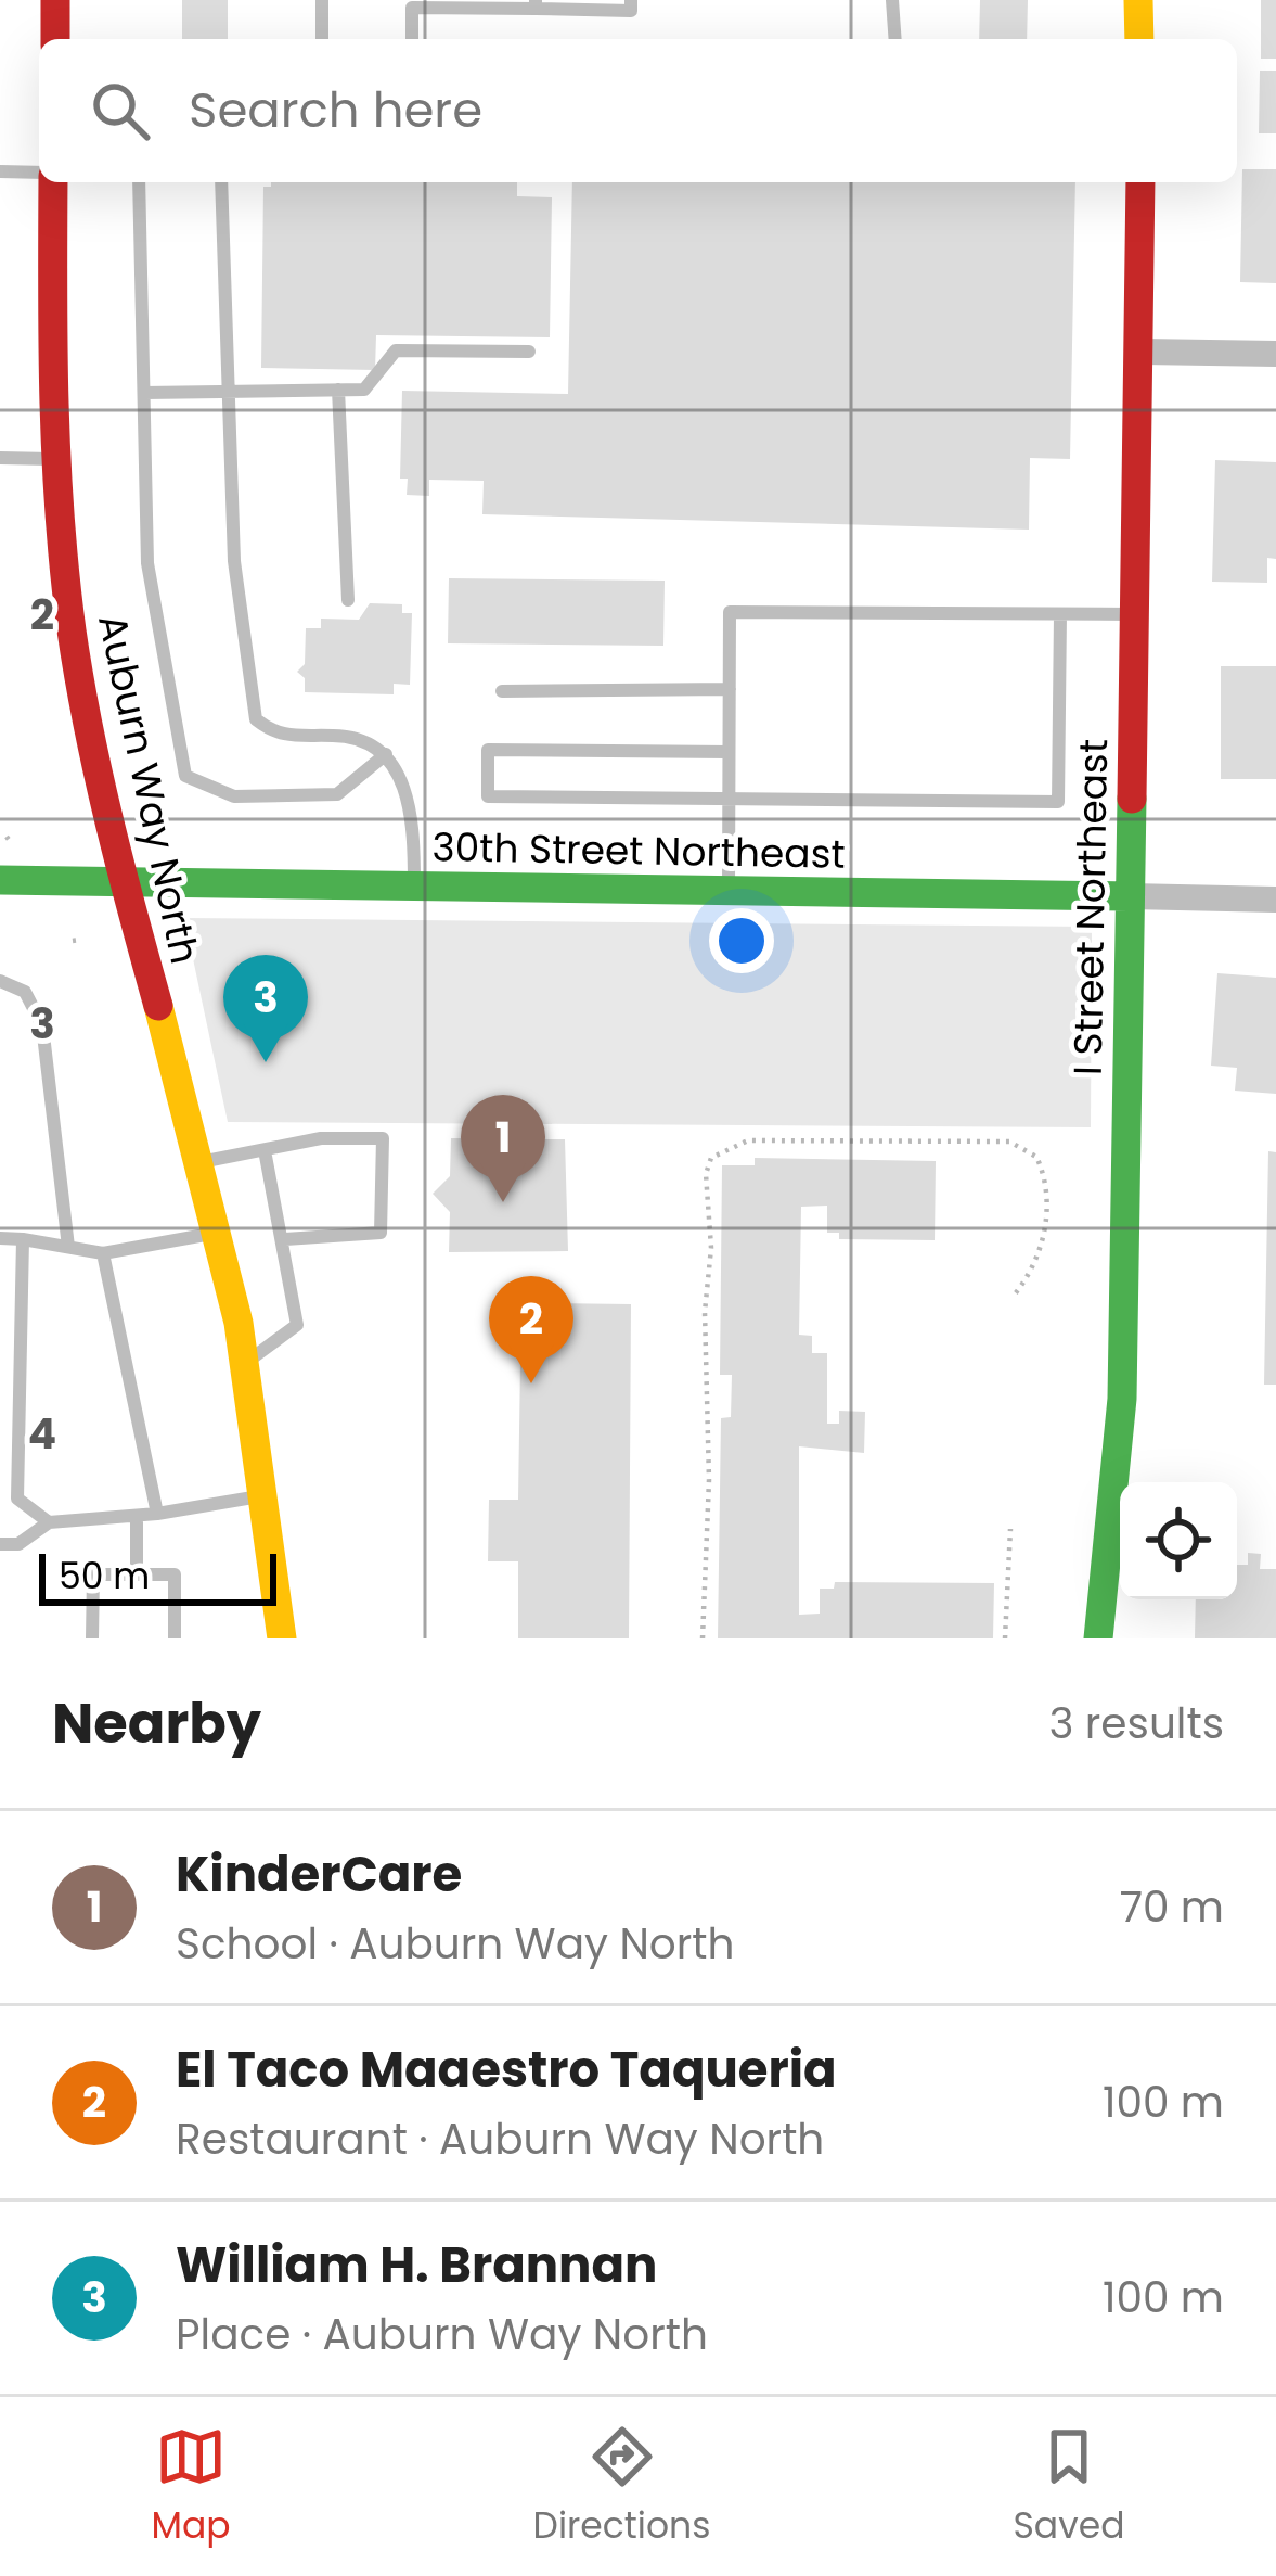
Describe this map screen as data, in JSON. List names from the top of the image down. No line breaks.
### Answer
{"streets":{"street":["Auburn Way North","30th Street Northeast","I Street Northeast"]},"crossings":[["Auburn Way North","30th Street Northeast"],["30th Street Northeast","I Street Northeast"]],"scale_bar":"50 m","page":{"search":"Search here","pins":["3","1","2"],"scale":"50 m","heading":["Nearby","3 results"],"list":[{"mark":"1","name":"KinderCare","note":"School · Auburn Way North","value":"70 m"},{"mark":"2","name":"El Taco Maaestro Taqueria","note":"Restaurant · Auburn Way North","value":"100 m"},{"mark":"3","name":"William H. Brannan","note":"Place · Auburn Way North","value":"100 m"}],"nav":["Map","Directions","Saved"]},"grid":{"rows":["2","3","4"]}}
